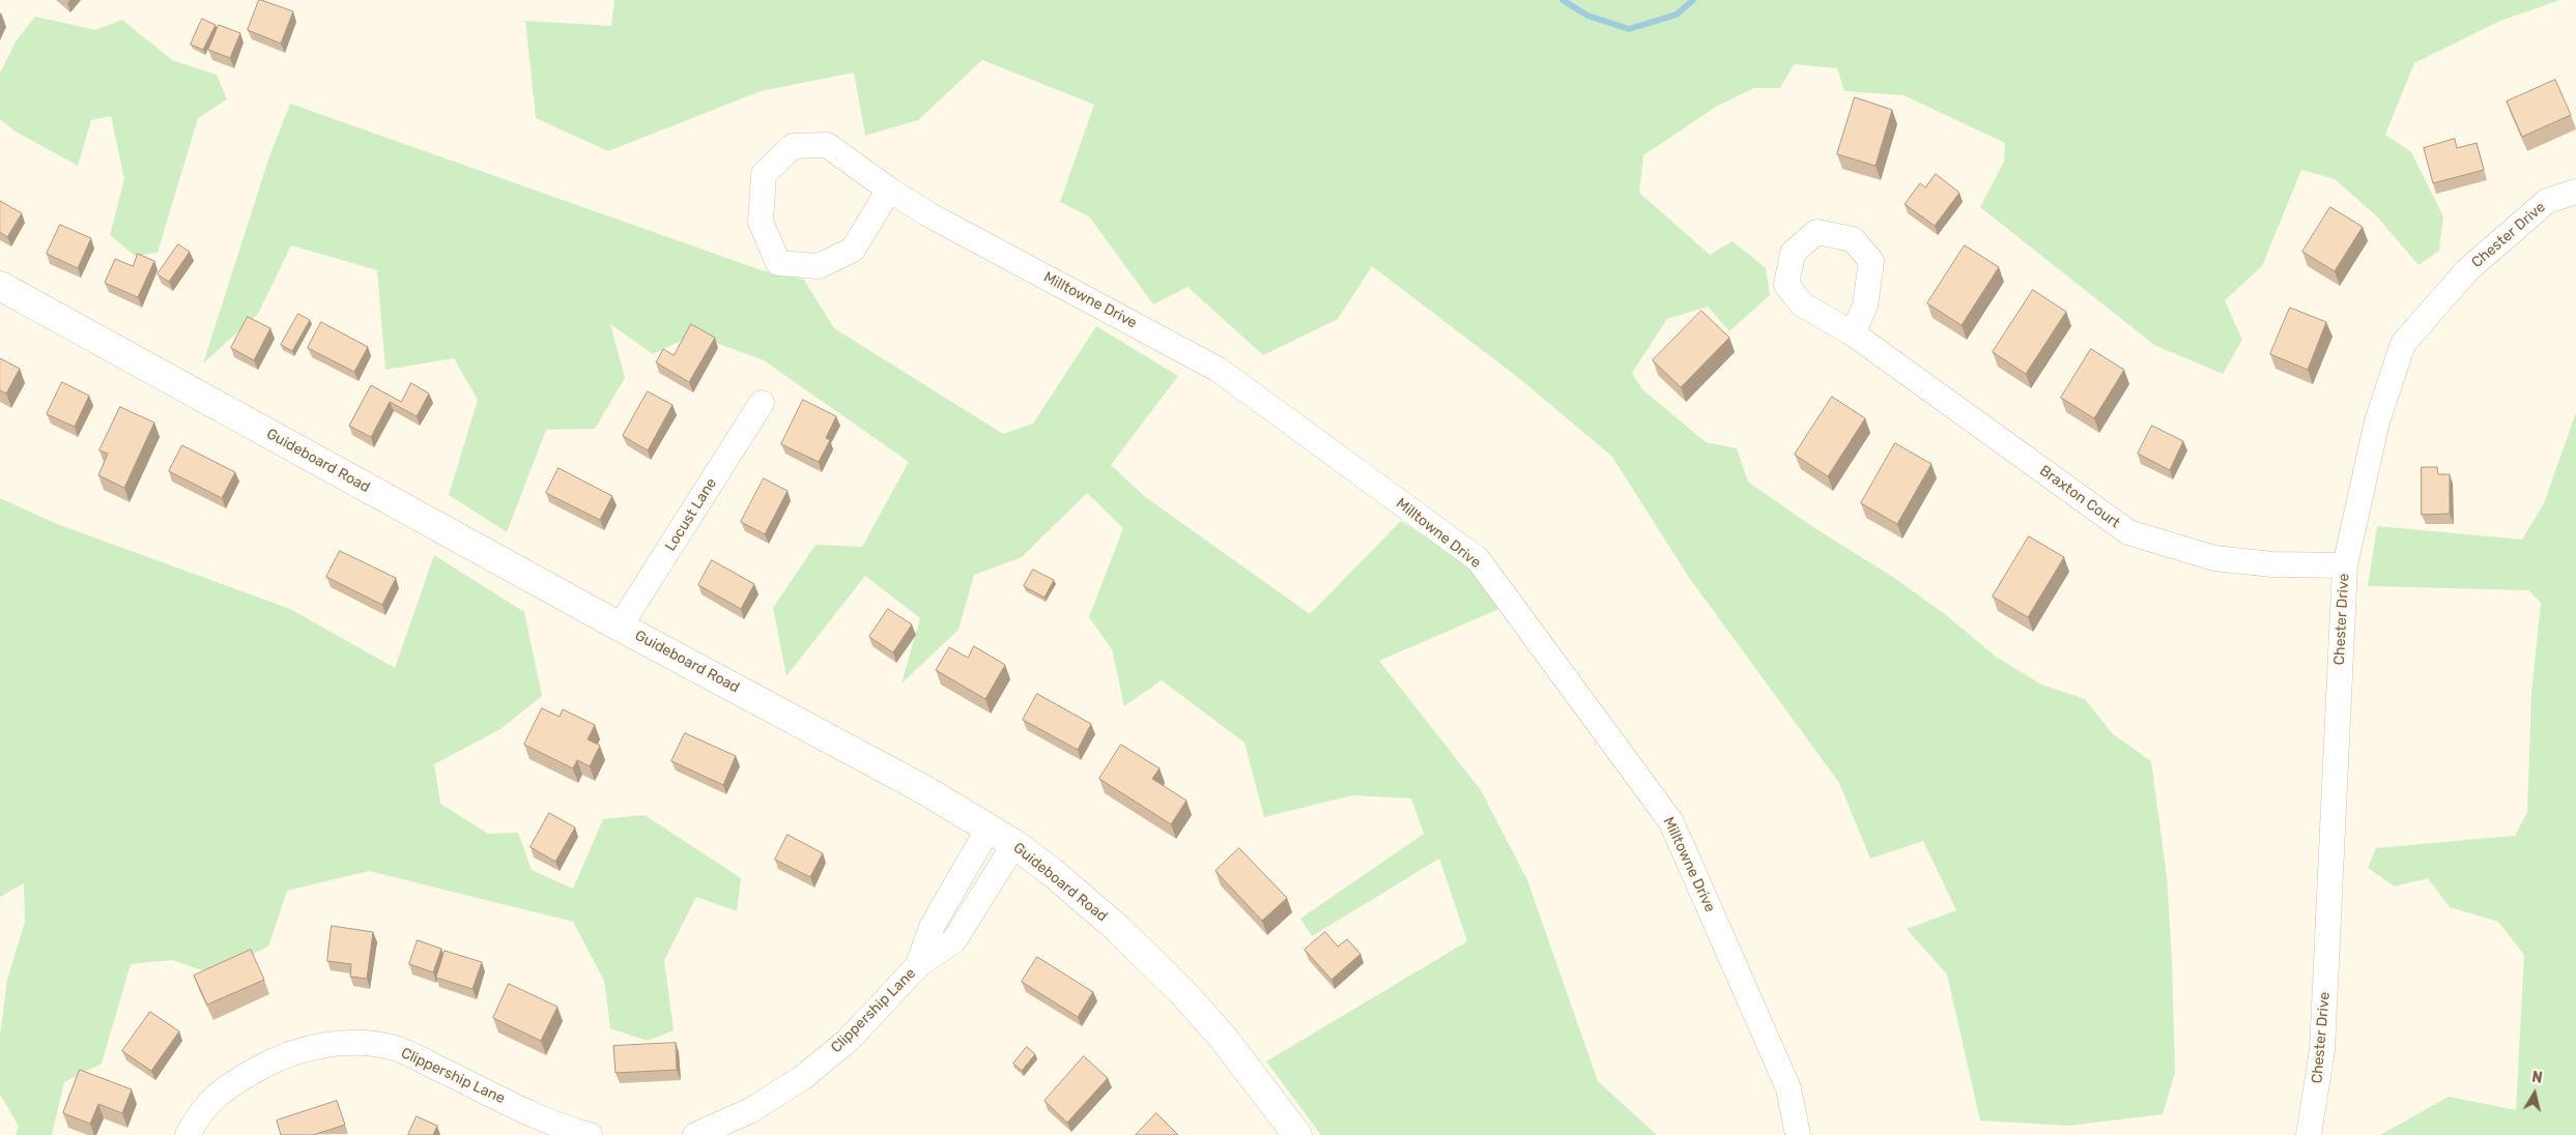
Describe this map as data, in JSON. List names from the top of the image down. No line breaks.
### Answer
{"streets":{"street":["Chester Drive","Milltowne Drive","Guideboard Road","Braxton Court","Locust Lane","Clippership Lane"]},"crossings":[["Chester Drive","Braxton Court"],["Guideboard Road","Locust Lane"],["Guideboard Road","Clippership Lane"]],"north":"top"}
